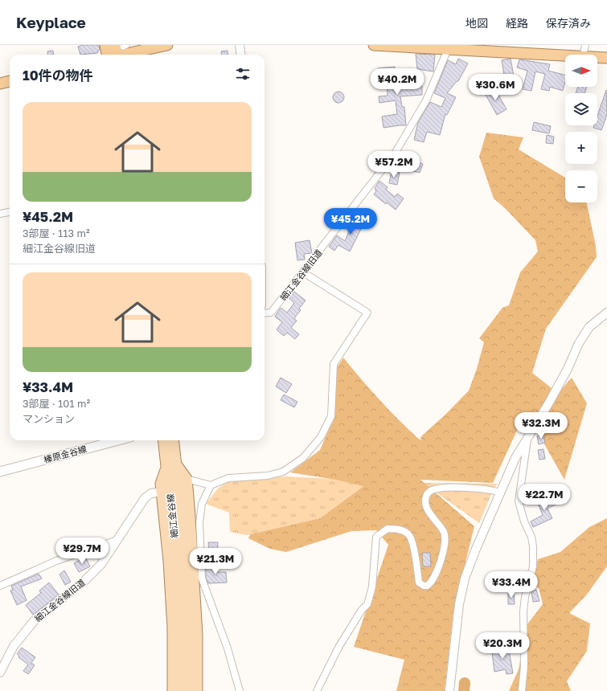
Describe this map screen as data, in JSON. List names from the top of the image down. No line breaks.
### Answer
{"streets":{"main road":["榛原金谷線","細江金谷線"],"street":["細江金谷線旧道"]},"north":"right","page":{"header":"Keyplace","nav":["地図","経路","保存済み"],"map_buttons":["+","−"],"heading":"10件の物件","price":["¥40.2M","¥30.6M","¥57.2M","¥45.2M","¥32.3M","¥22.7M","¥29.7M","¥21.3M","¥33.4M","¥20.3M"],"list":[{"name":"¥45.2M","note":"3部屋 · 113 m² · 細江金谷線旧道"},{"name":"¥33.4M","note":"3部屋 · 101 m² · マンション"}]}}
